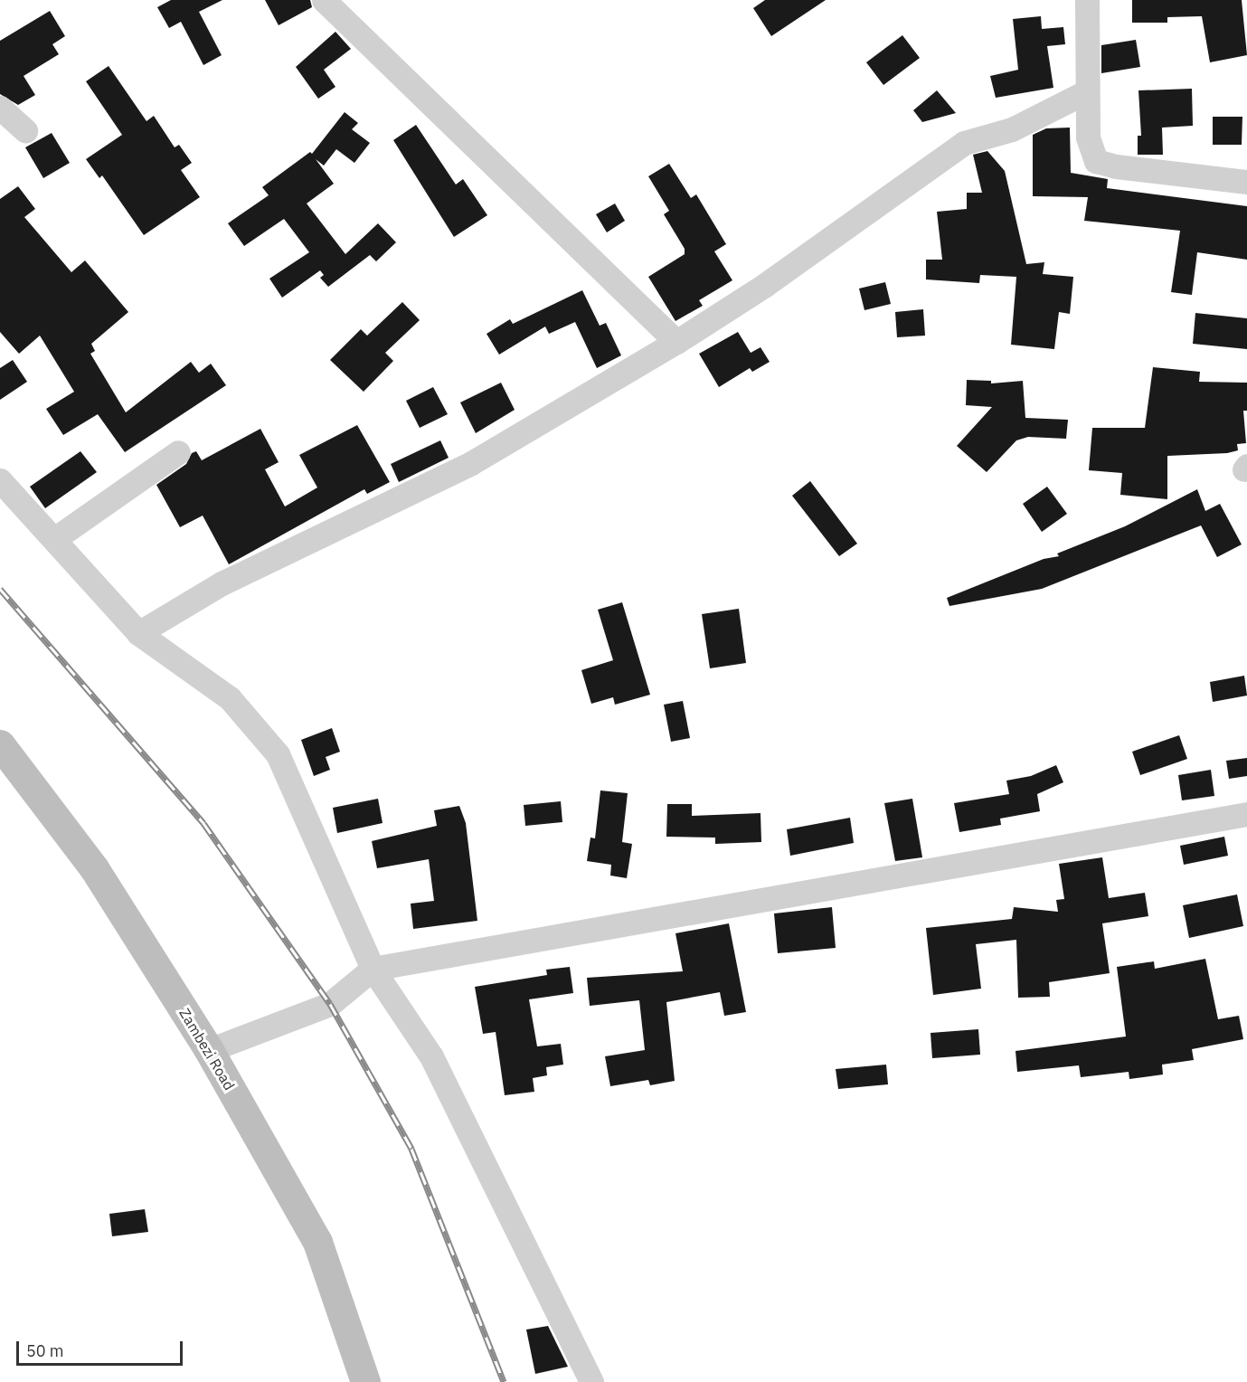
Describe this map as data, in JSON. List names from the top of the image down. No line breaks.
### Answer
{"streets":{"main road":["Zambezi Road"]},"scale_bar":"50 m"}
